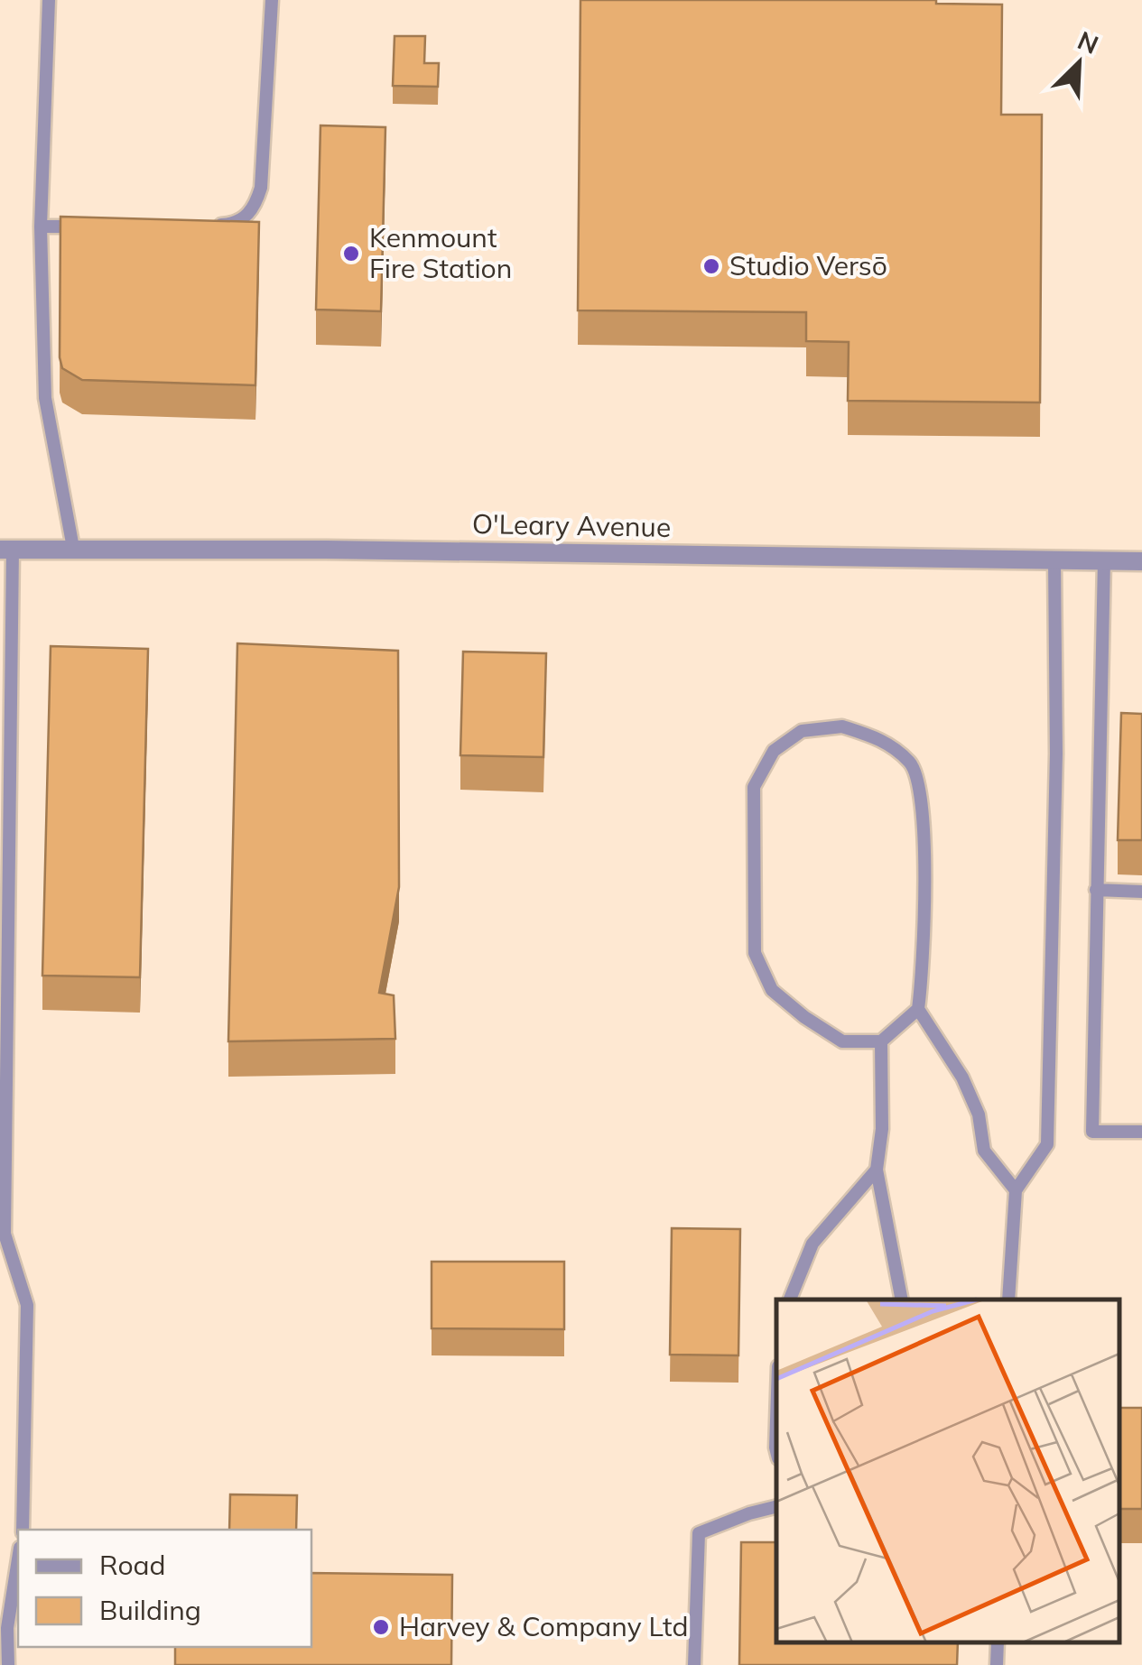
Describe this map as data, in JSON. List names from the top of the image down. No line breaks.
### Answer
{"streets":{"street":["O'Leary Avenue"]},"places":["Kenmount Fire Station","Studio Versō","Harvey & Company Ltd"],"legend":["Road","Building"],"north":"top right"}
